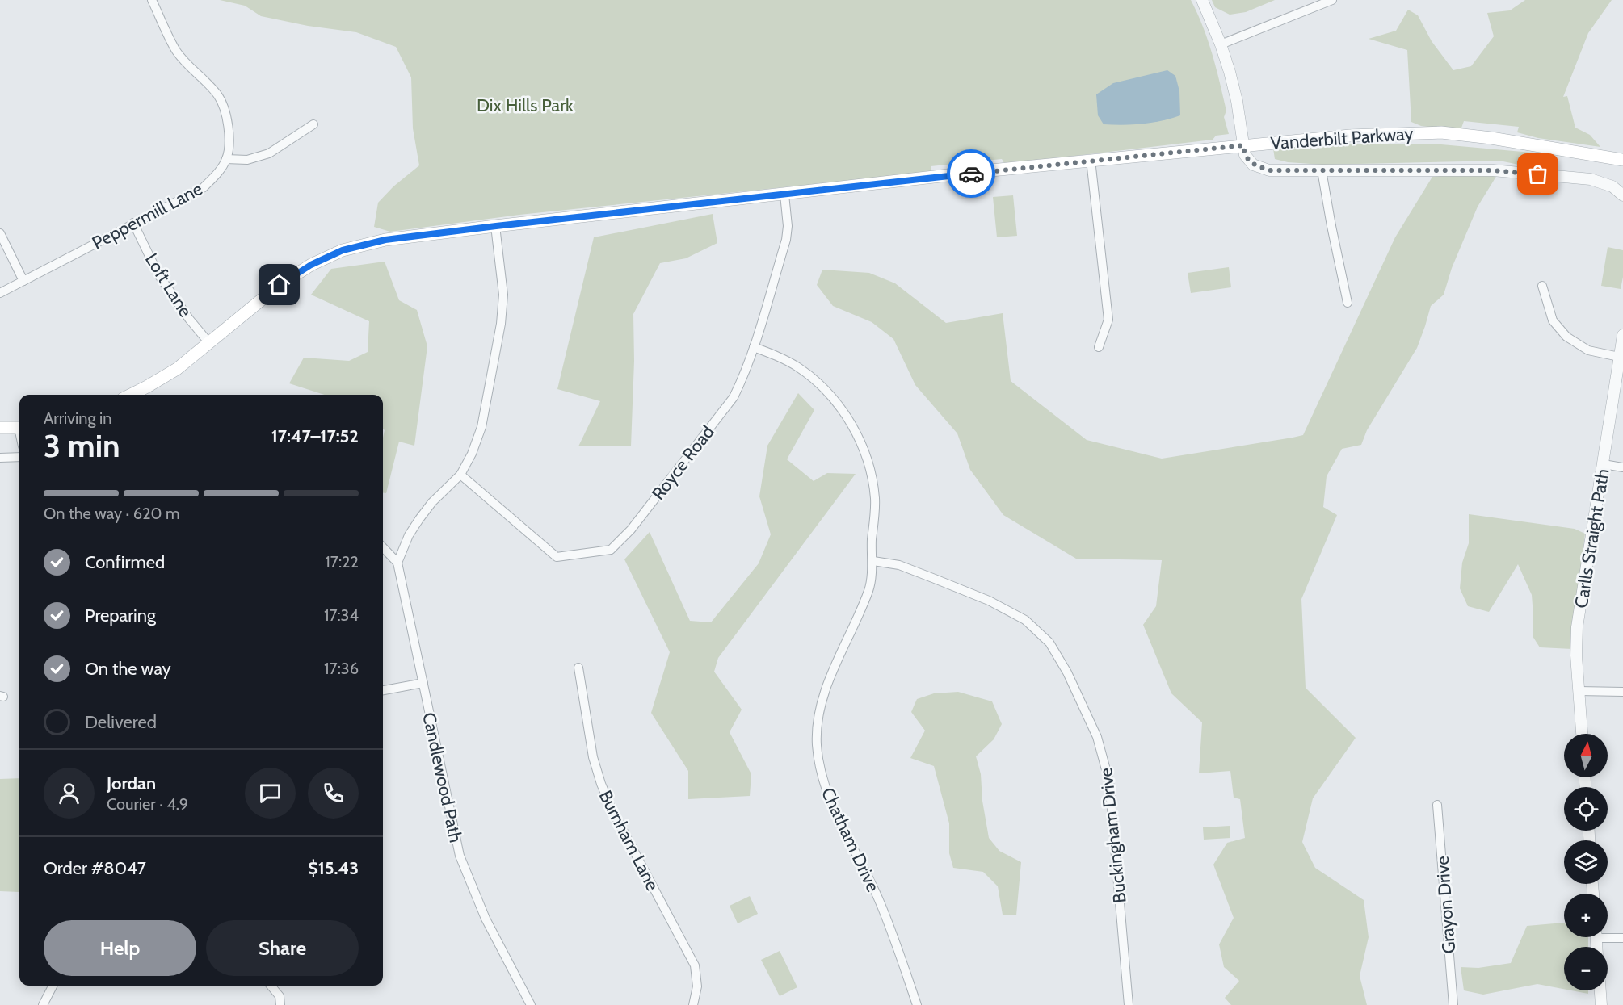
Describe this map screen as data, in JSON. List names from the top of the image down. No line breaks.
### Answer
{"streets":{"main road":["Vanderbilt Parkway"],"street":["Peppermill Lane","Loft Lane","Royce Road","Carlls Straight Path","Candlewood Path","Buckingham Drive","Chatham Drive","Burnham Lane","Grayon Drive"]},"crossings":[["Vanderbilt Parkway","Loft Lane"],["Vanderbilt Parkway","Royce Road"],["Peppermill Lane","Loft Lane"],["Royce Road","Chatham Drive"],["Buckingham Drive","Chatham Drive"]],"parks":["Dix Hills Park"],"north":"top","page":{"heading":["3 min","Arriving in","17:47–17:52"],"panel":["Jordan","Courier · 4.9","Order #8047","$15.43"],"bar":"On the way · 620 m","list":[["Confirmed","17:22"],["Preparing","17:34"],["On the way","17:36"],"Delivered"],"map_buttons":["+","−"],"buttons":["Help","Share"]}}
